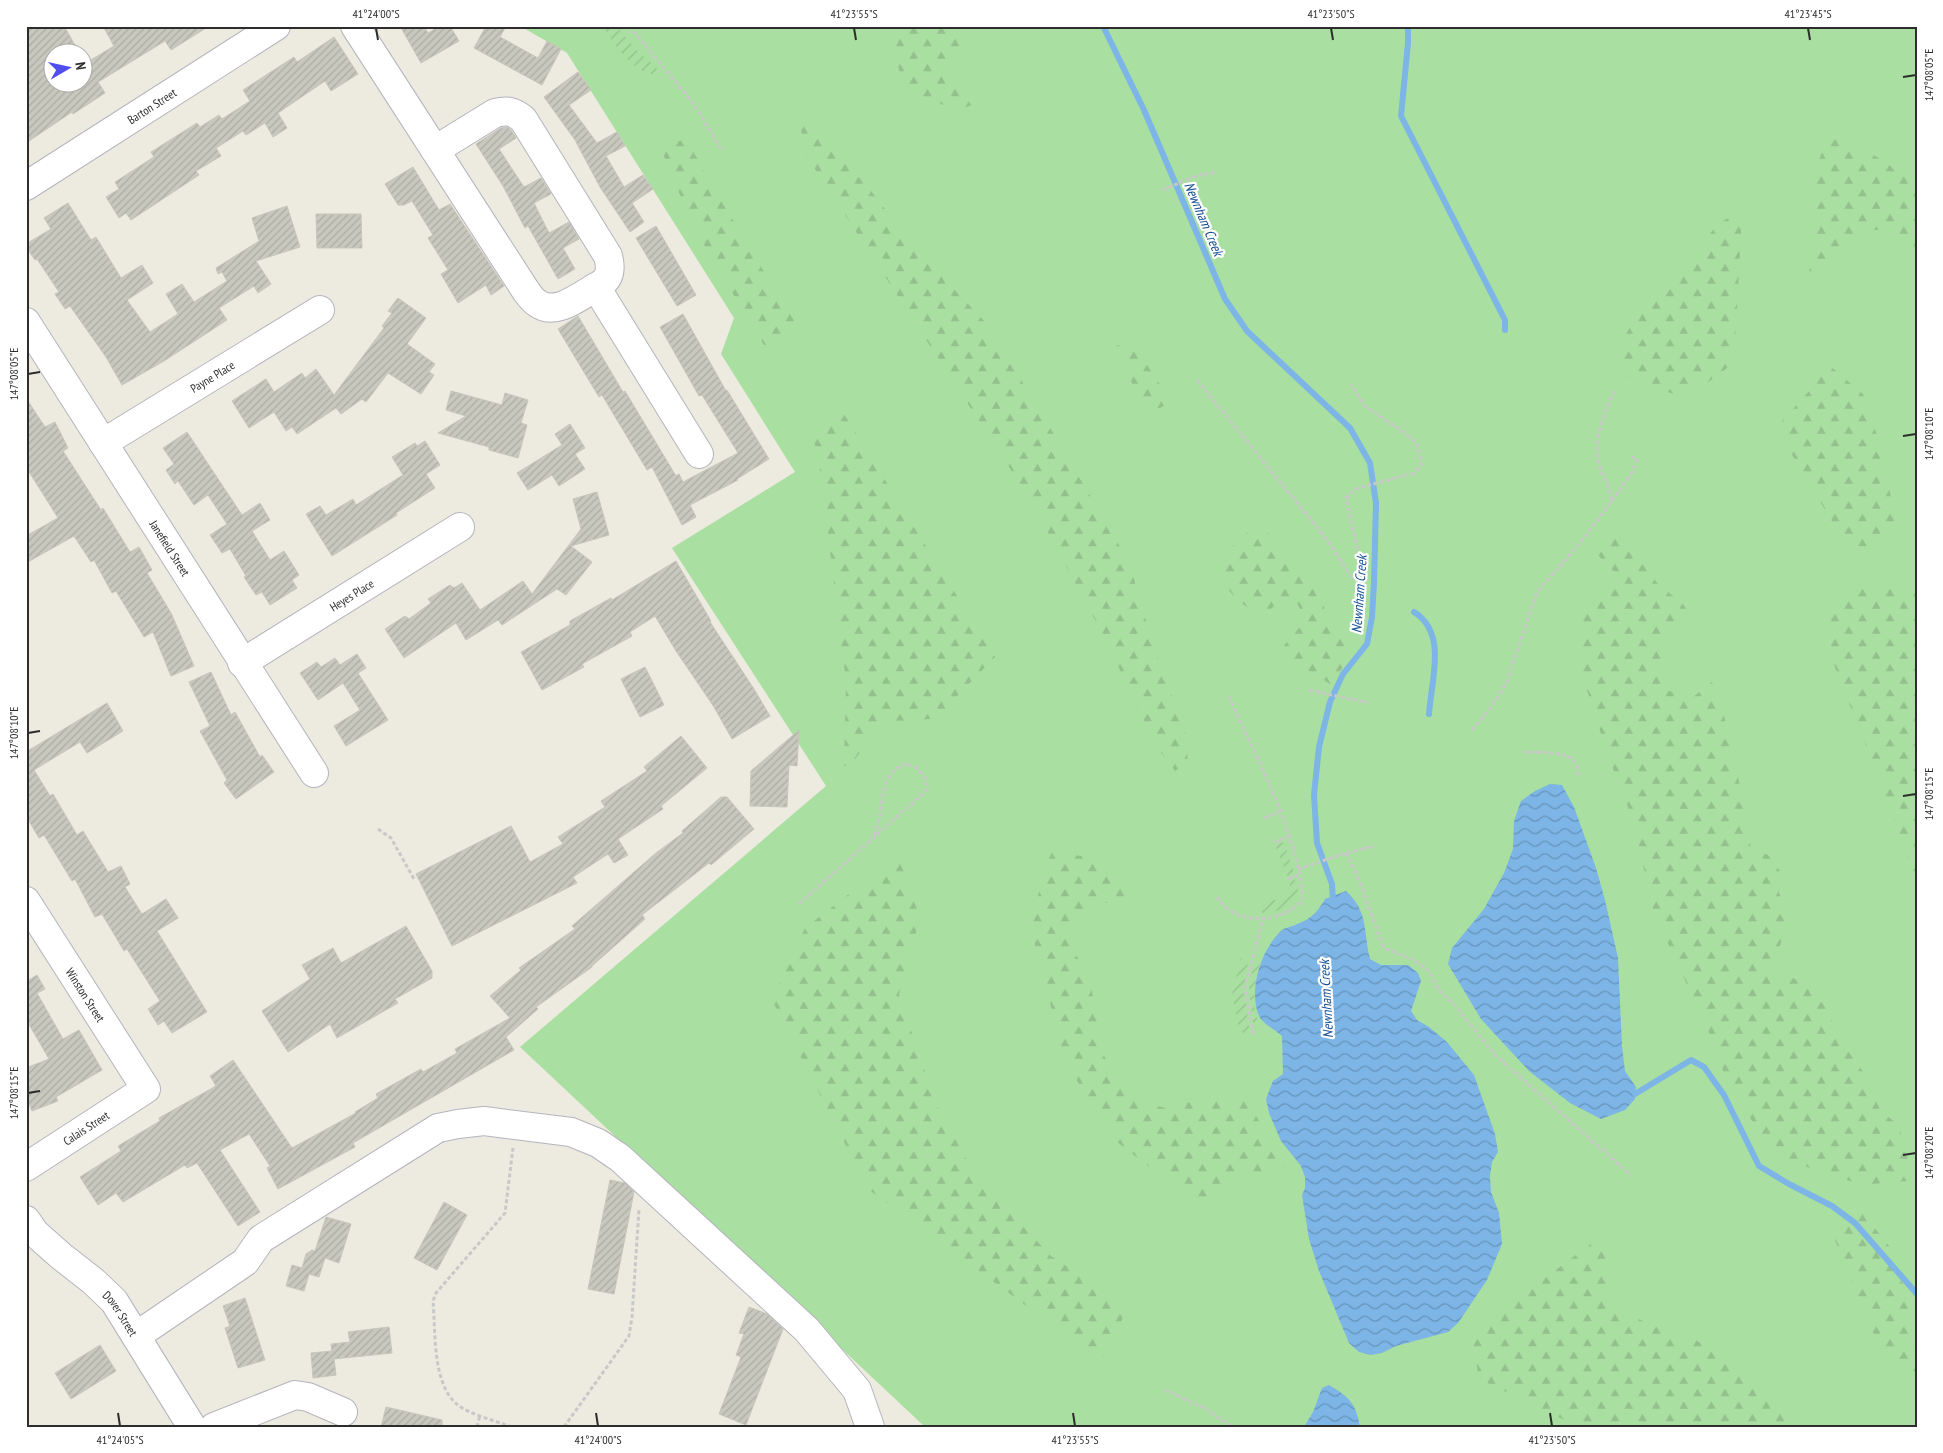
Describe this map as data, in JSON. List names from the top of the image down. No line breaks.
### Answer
{"streets":{"street":["Barton Street","Payne Place","Janefield Street","Heyes Place","Winston Street","Calais Street","Dover Street"]},"crossings":[["Payne Place","Janefield Street"],["Janefield Street","Heyes Place"],["Winston Street","Calais Street"]],"water":["Newnham Creek"],"north":"right","coordinates":["41°24'00\"S","41°23'55\"S","41°23'50\"S","41°23'45\"S","147°08'05\"E","147°08'10\"E","147°08'15\"E","147°08'20\"E","41°24'05\"S"]}
